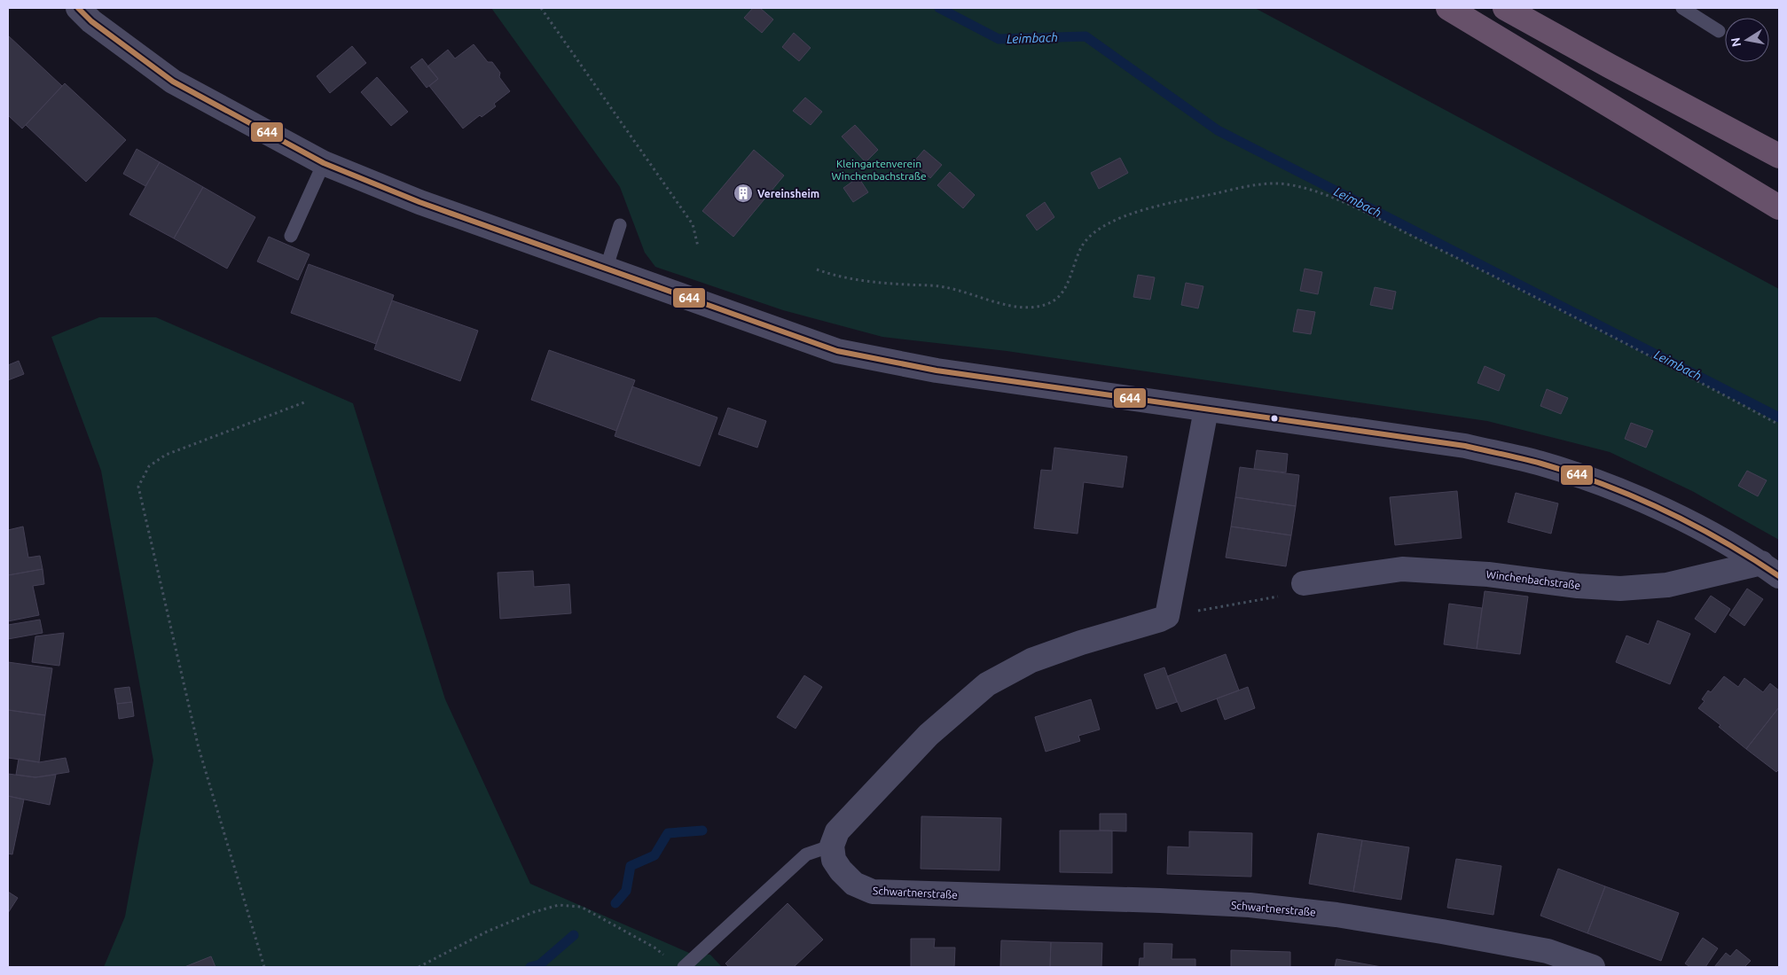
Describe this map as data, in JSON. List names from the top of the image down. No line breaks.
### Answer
{"streets":{"street":["Winchenbachstraße","Schwartnerstraße"]},"water":["Leimbach"],"parks":["Kleingartenverein Winchenbachstraße"],"places":{"building":["Vereinsheim"]},"lines":["transit line 644"],"north":"left"}
